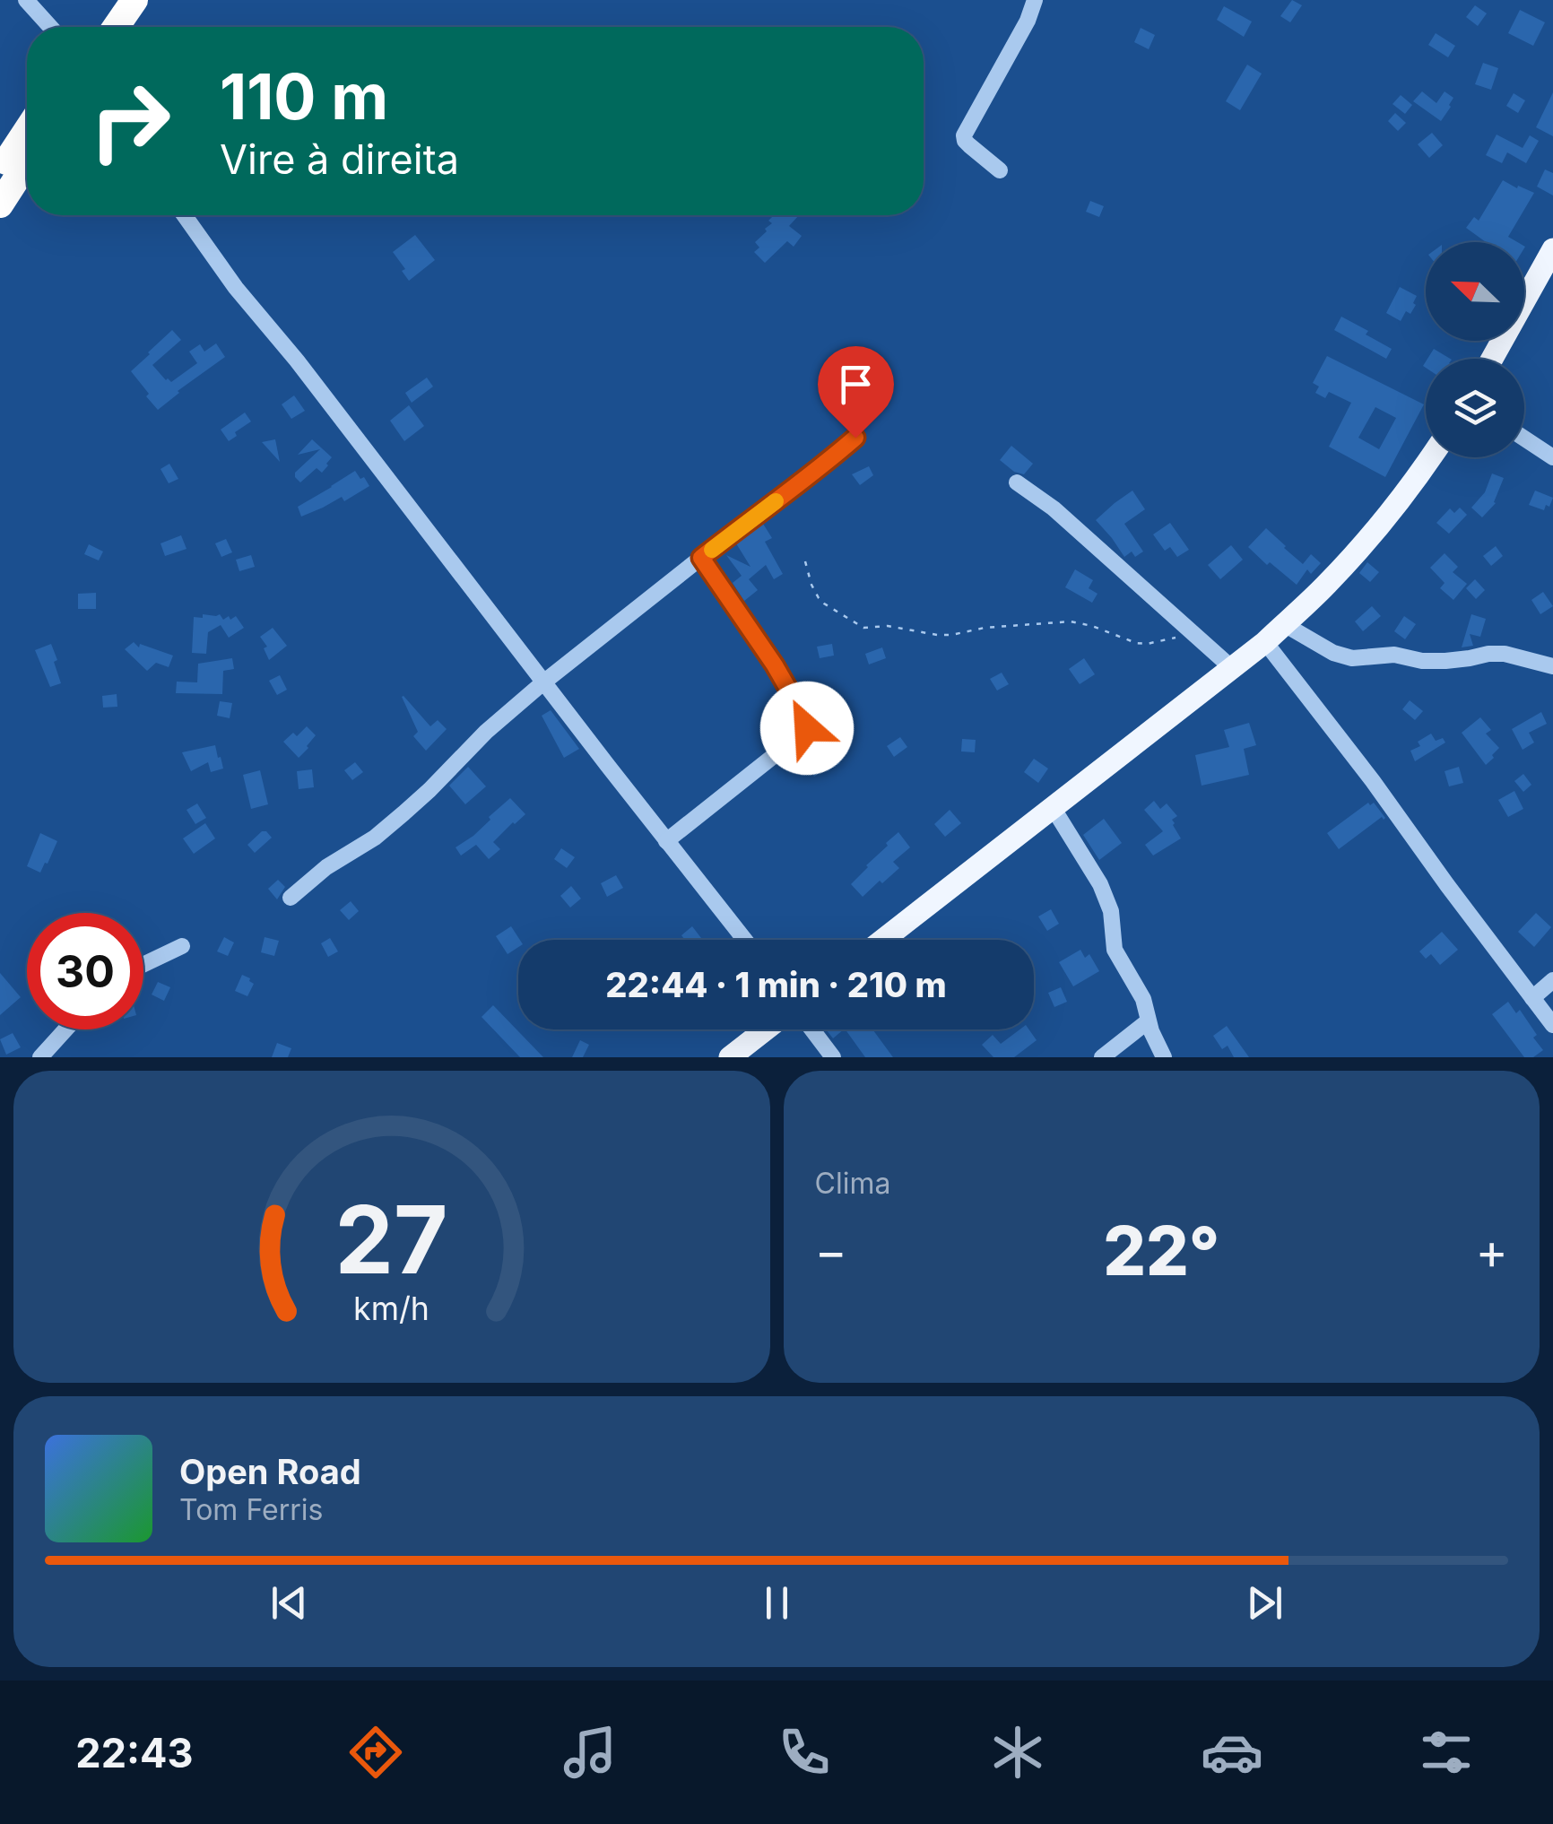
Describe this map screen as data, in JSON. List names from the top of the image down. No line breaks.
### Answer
{"north":"top left","page":{"turn":["110 m","Vire à direita"],"limit":"30","trip":"22:44 · 1 min · 210 m","tile":"Clima","heat":["−","22°","+"],"song":["Open Road","Tom Ferris"],"tabs":"22:43","gauge":["27","km/h"]}}
